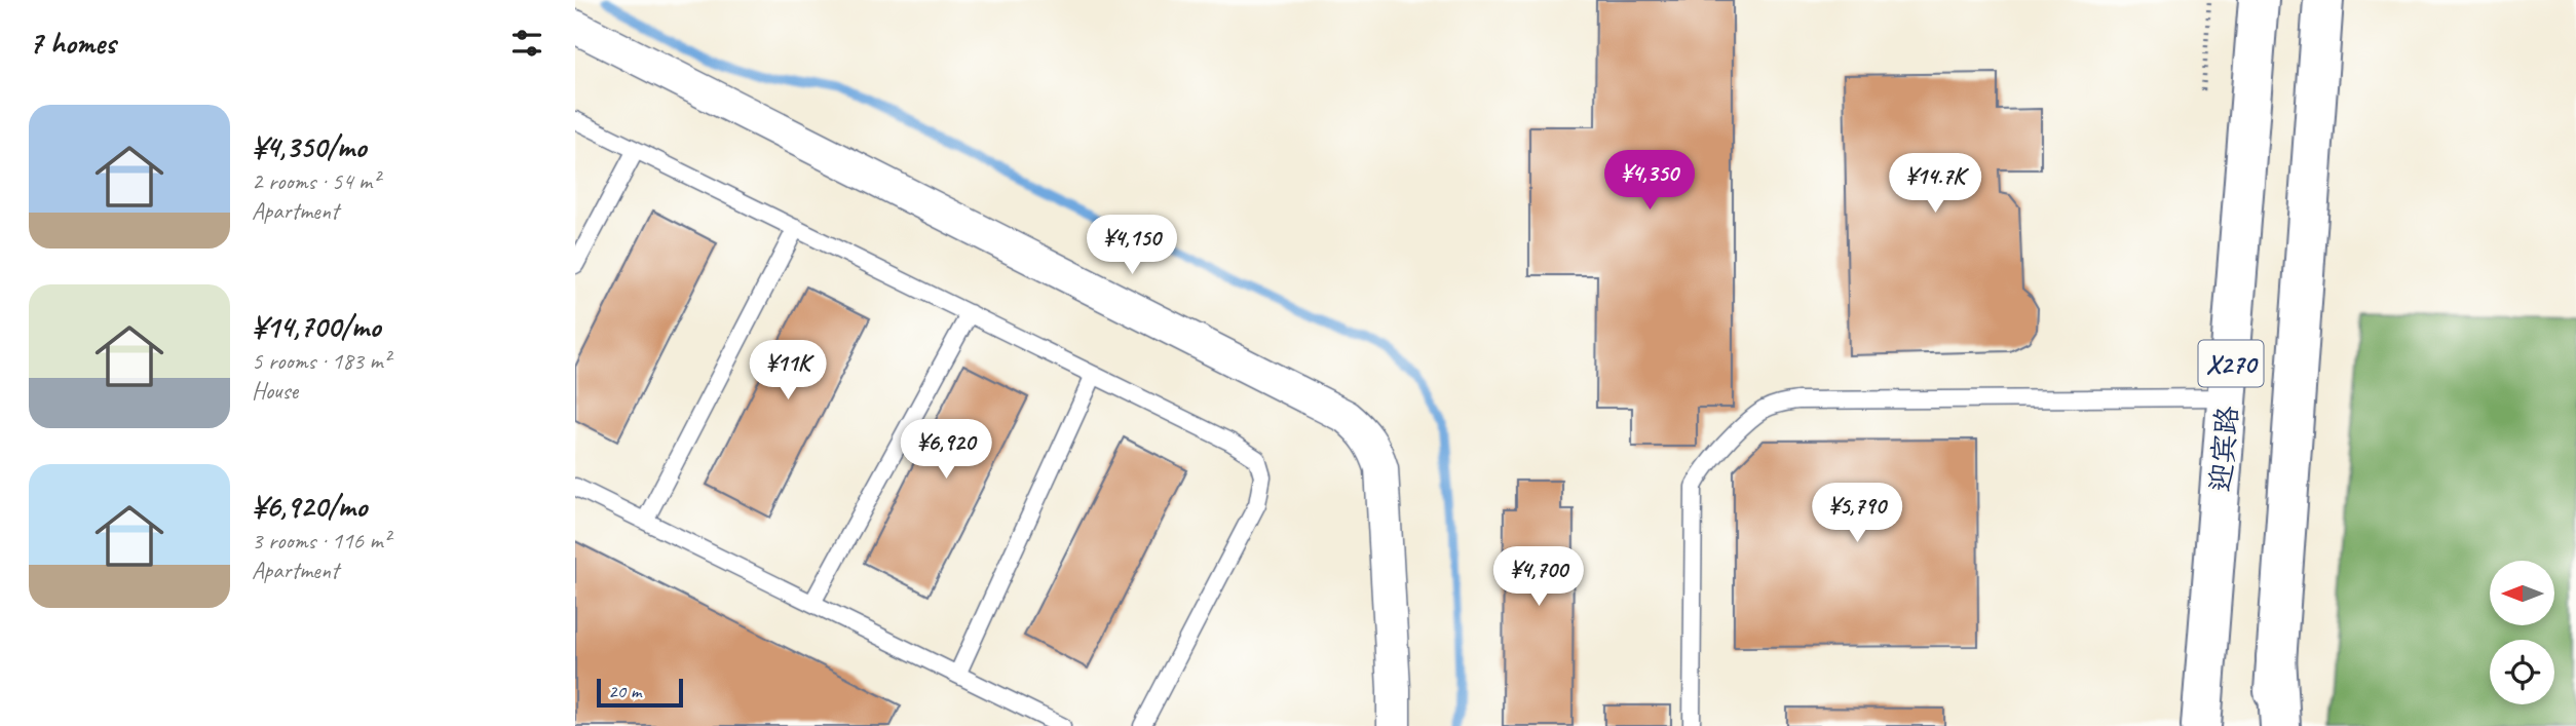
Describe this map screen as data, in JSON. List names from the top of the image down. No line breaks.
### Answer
{"streets":{"main road":["X270","迎宾路"]},"scale_bar":"20 m","north":"left","page":{"heading":"7 homes","list":[{"name":"¥4,350/mo","note":"2 rooms · 54 m² · Apartment"},{"name":"¥14,700/mo","note":"5 rooms · 183 m² · House"},{"name":"¥6,920/mo","note":"3 rooms · 116 m² · Apartment"}],"price":["¥4,350","¥14.7K","¥4,150","¥11K","¥6,920","¥5,790","¥4,700"],"scale":"20 m"}}
